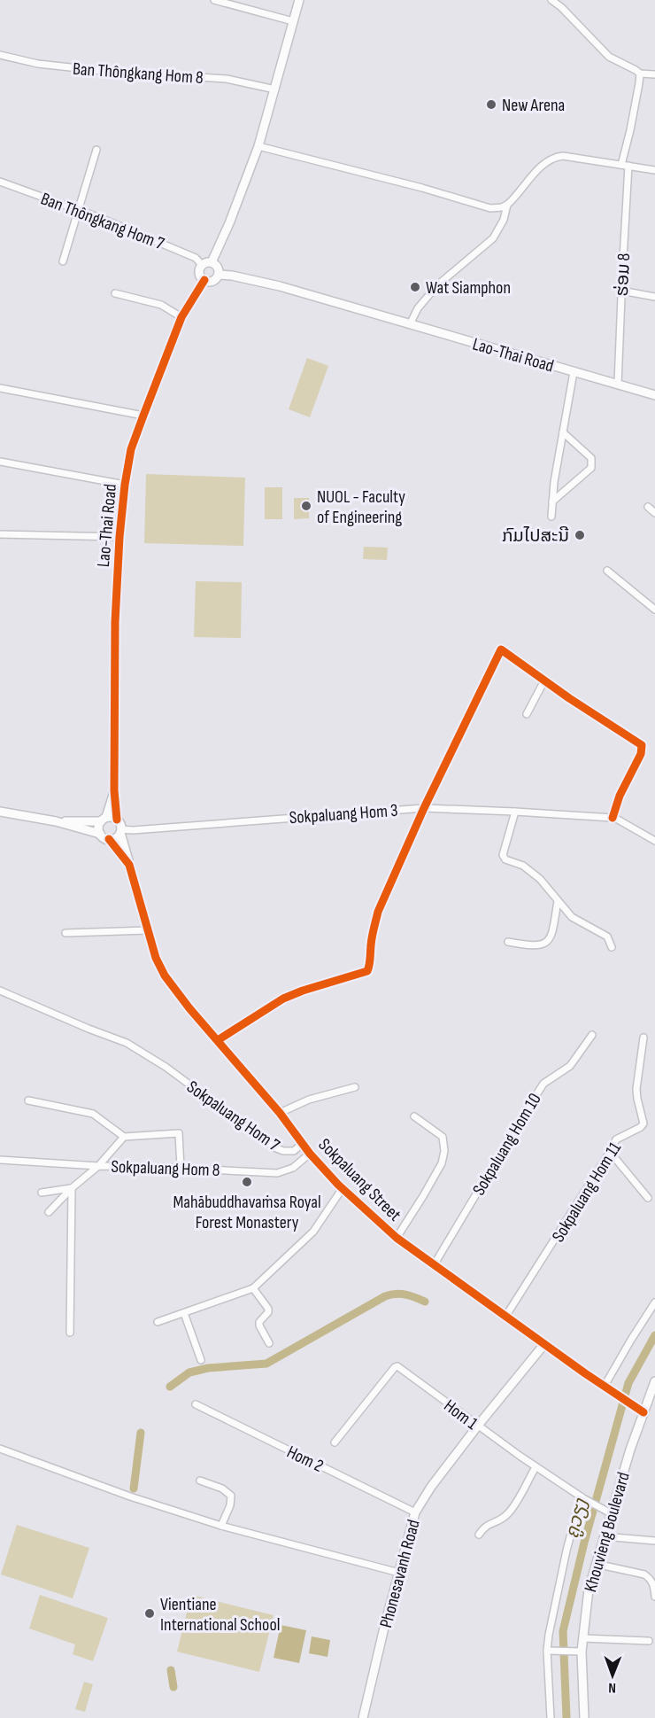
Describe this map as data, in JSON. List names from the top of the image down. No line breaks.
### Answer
{"streets":{"street":["Ban Thôngkang Hom 8","Ban Thôngkang Hom 7","ຮ່ອມ 8","Lao-Thai Road","Sokpaluang Hom 3","Sokpaluang Hom 7","Sokpaluang Hom 10","Sokpaluang Hom 8","Sokpaluang Street","Sokpaluang Hom 11","Hom 1","Hom 2","Khouvieng Boulevard","Phonesavanh Road"]},"crossings":[["Ban Thôngkang Hom 7","Lao-Thai Road"],["ຮ່ອມ 8","Lao-Thai Road"],["Lao-Thai Road","Sokpaluang Hom 3"],["Lao-Thai Road","Sokpaluang Street"],["Sokpaluang Hom 3","Sokpaluang Street"],["Sokpaluang Hom 7","Sokpaluang Street"],["Sokpaluang Hom 10","Sokpaluang Street"],["Sokpaluang Hom 8","Sokpaluang Street"],["Sokpaluang Street","Sokpaluang Hom 11"],["Sokpaluang Street","Khouvieng Boulevard"],["Sokpaluang Street","Phonesavanh Road"],["Hom 1","Khouvieng Boulevard"],["Hom 1","Phonesavanh Road"],["Hom 2","Phonesavanh Road"]],"water":["ຄູວຽງ"],"places":["New Arena","Wat Siamphon","NUOL - Faculty of Engineering","ກົມໄປສະນີ","Mahābuddhavaṁsa Royal Forest Monastery","Vientiane International School"],"north":"bottom"}
